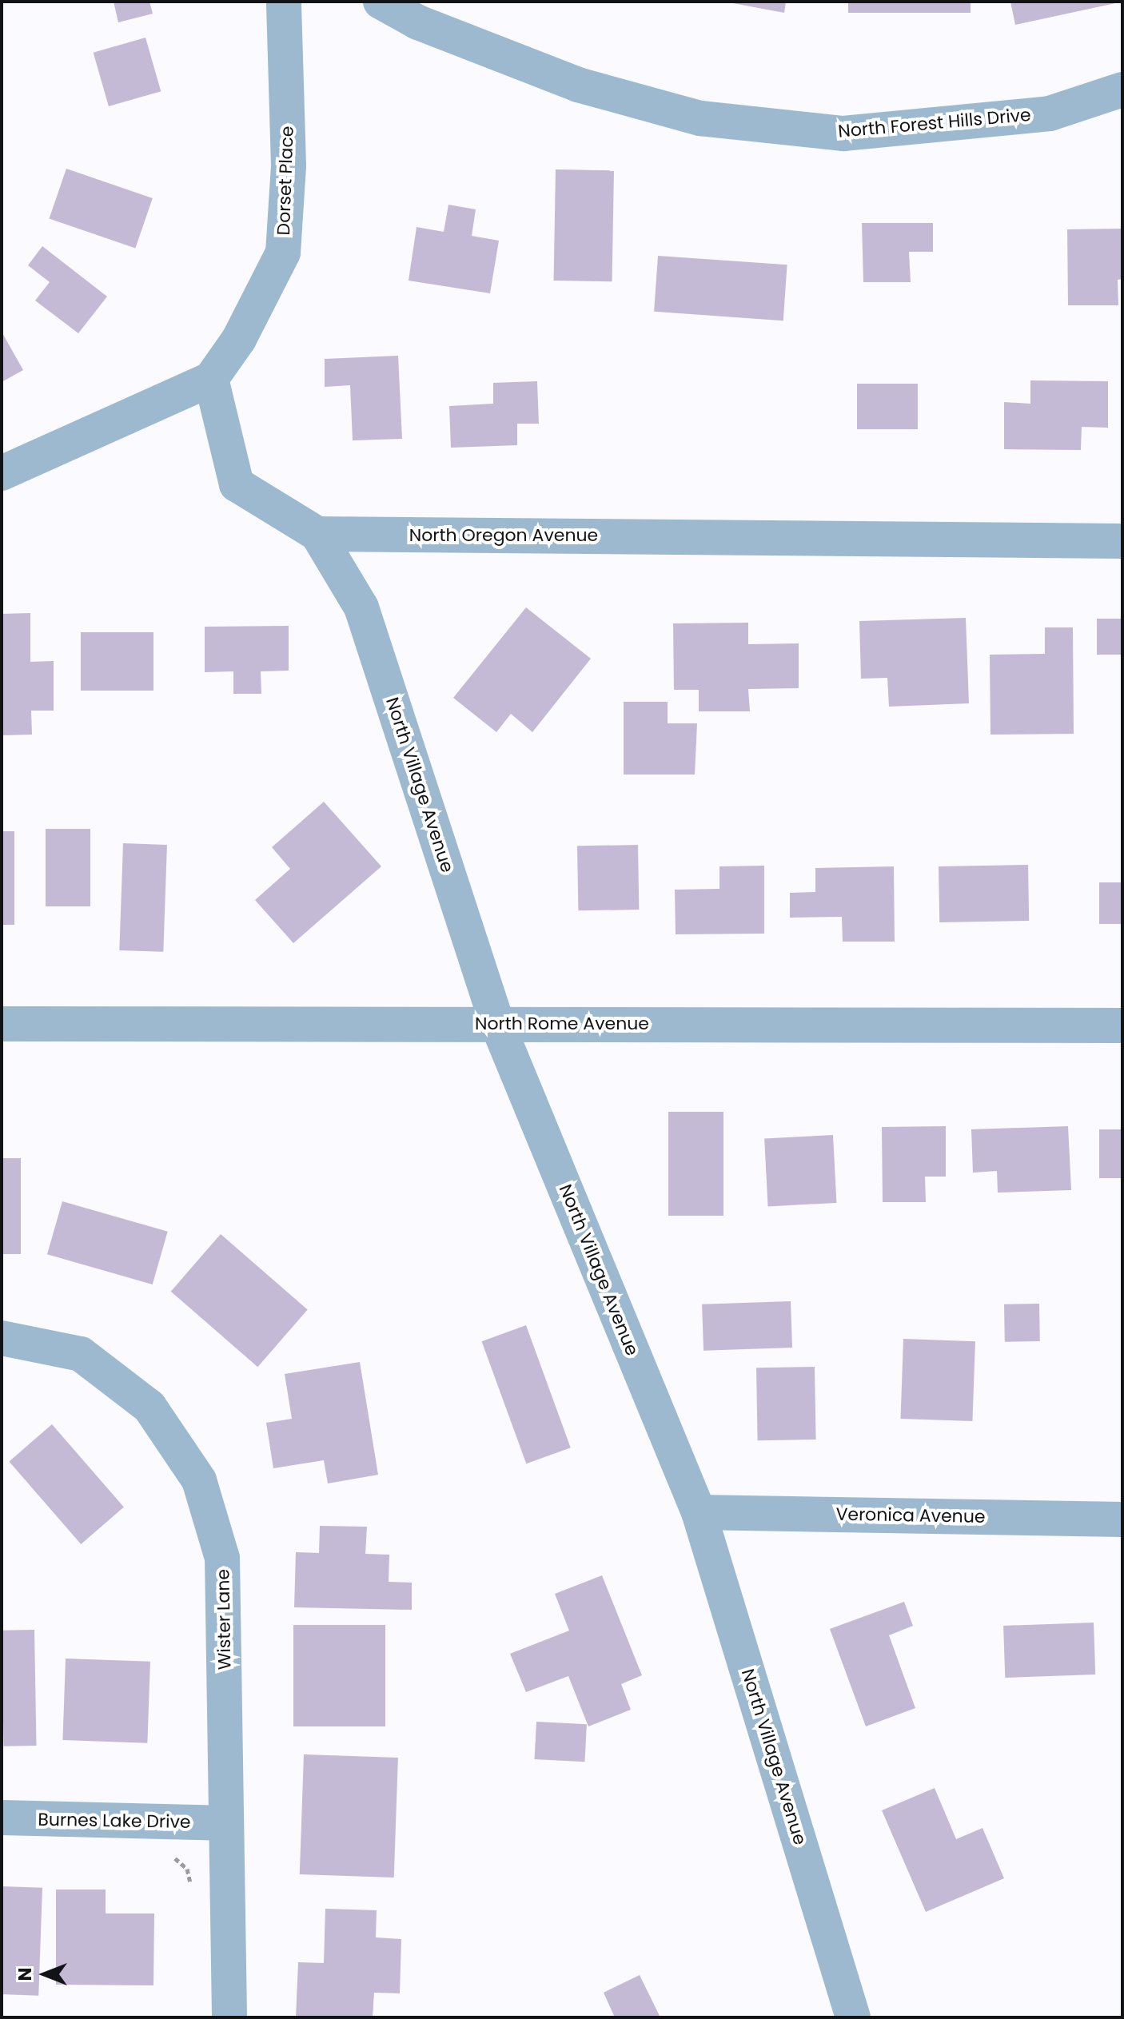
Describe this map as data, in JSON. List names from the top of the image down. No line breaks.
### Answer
{"streets":{"street":["North Forest Hills Drive","Dorset Place","North Oregon Avenue","North Village Avenue","North Rome Avenue","Veronica Avenue","Wister Lane","Burnes Lake Drive"]},"crossings":[["North Oregon Avenue","North Village Avenue"],["North Village Avenue","North Rome Avenue"],["North Village Avenue","Veronica Avenue"],["Wister Lane","Burnes Lake Drive"]],"north":"left"}
